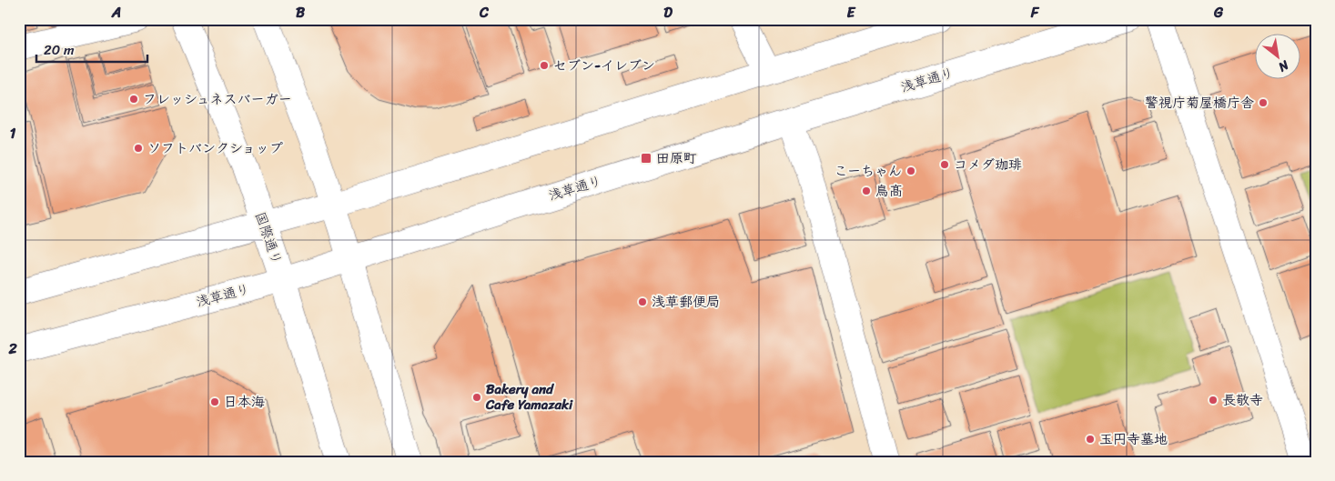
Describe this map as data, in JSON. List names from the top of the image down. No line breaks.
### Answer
{"streets":{"main road":["浅草通り","国際通り"]},"crossings":[["浅草通り","国際通り"]],"places":{"other":["セブン-イレブン","フレッシュネスバーガー","警視庁菊屋橋庁舎","ソフトバンクショップ","コメダ珈琲","こーちゃん","鳥髙","浅草郵便局","Bakery and Cafe Yamazaki","長敬寺","日本海","玉円寺墓地"],"transit":["田原町"]},"scale_bar":"20 m","north":"bottom right","grid":{"columns":["A","B","C","D","E","F","G"],"rows":["1","2"]}}
